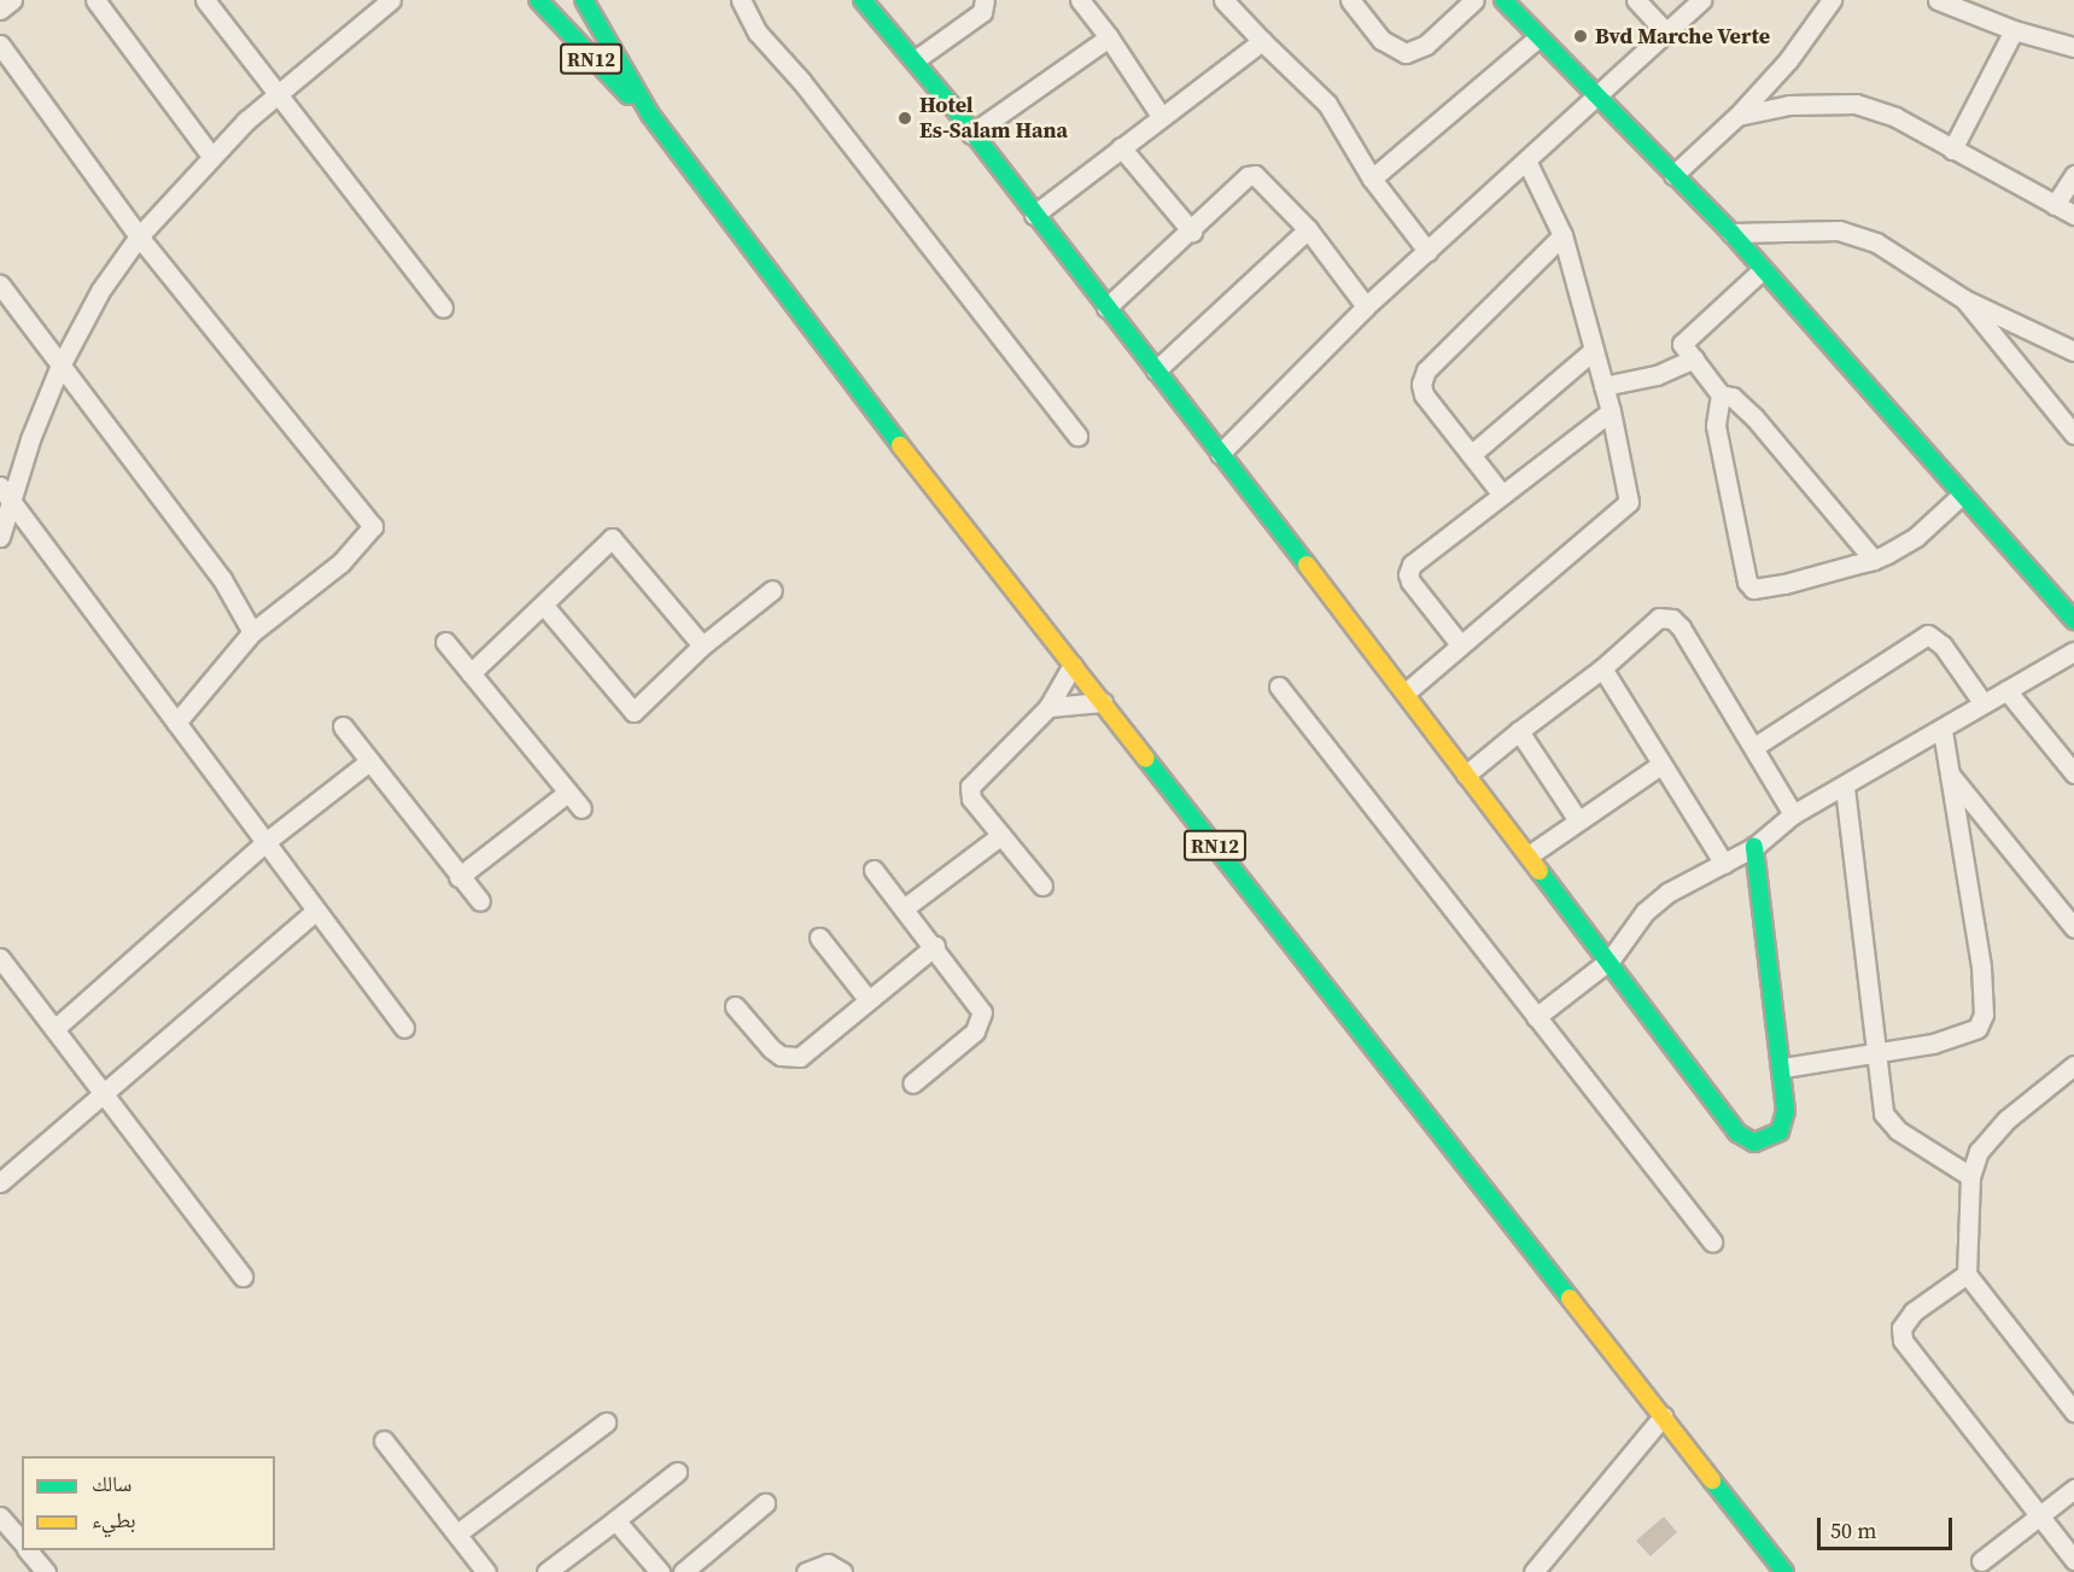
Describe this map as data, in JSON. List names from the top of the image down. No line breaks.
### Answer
{"streets":{"street":["RN12"]},"places":["Bvd Marche Verte","Hotel Es-Salam Hana"],"legend":["سالك","بطيء"],"scale_bar":"50 m"}
